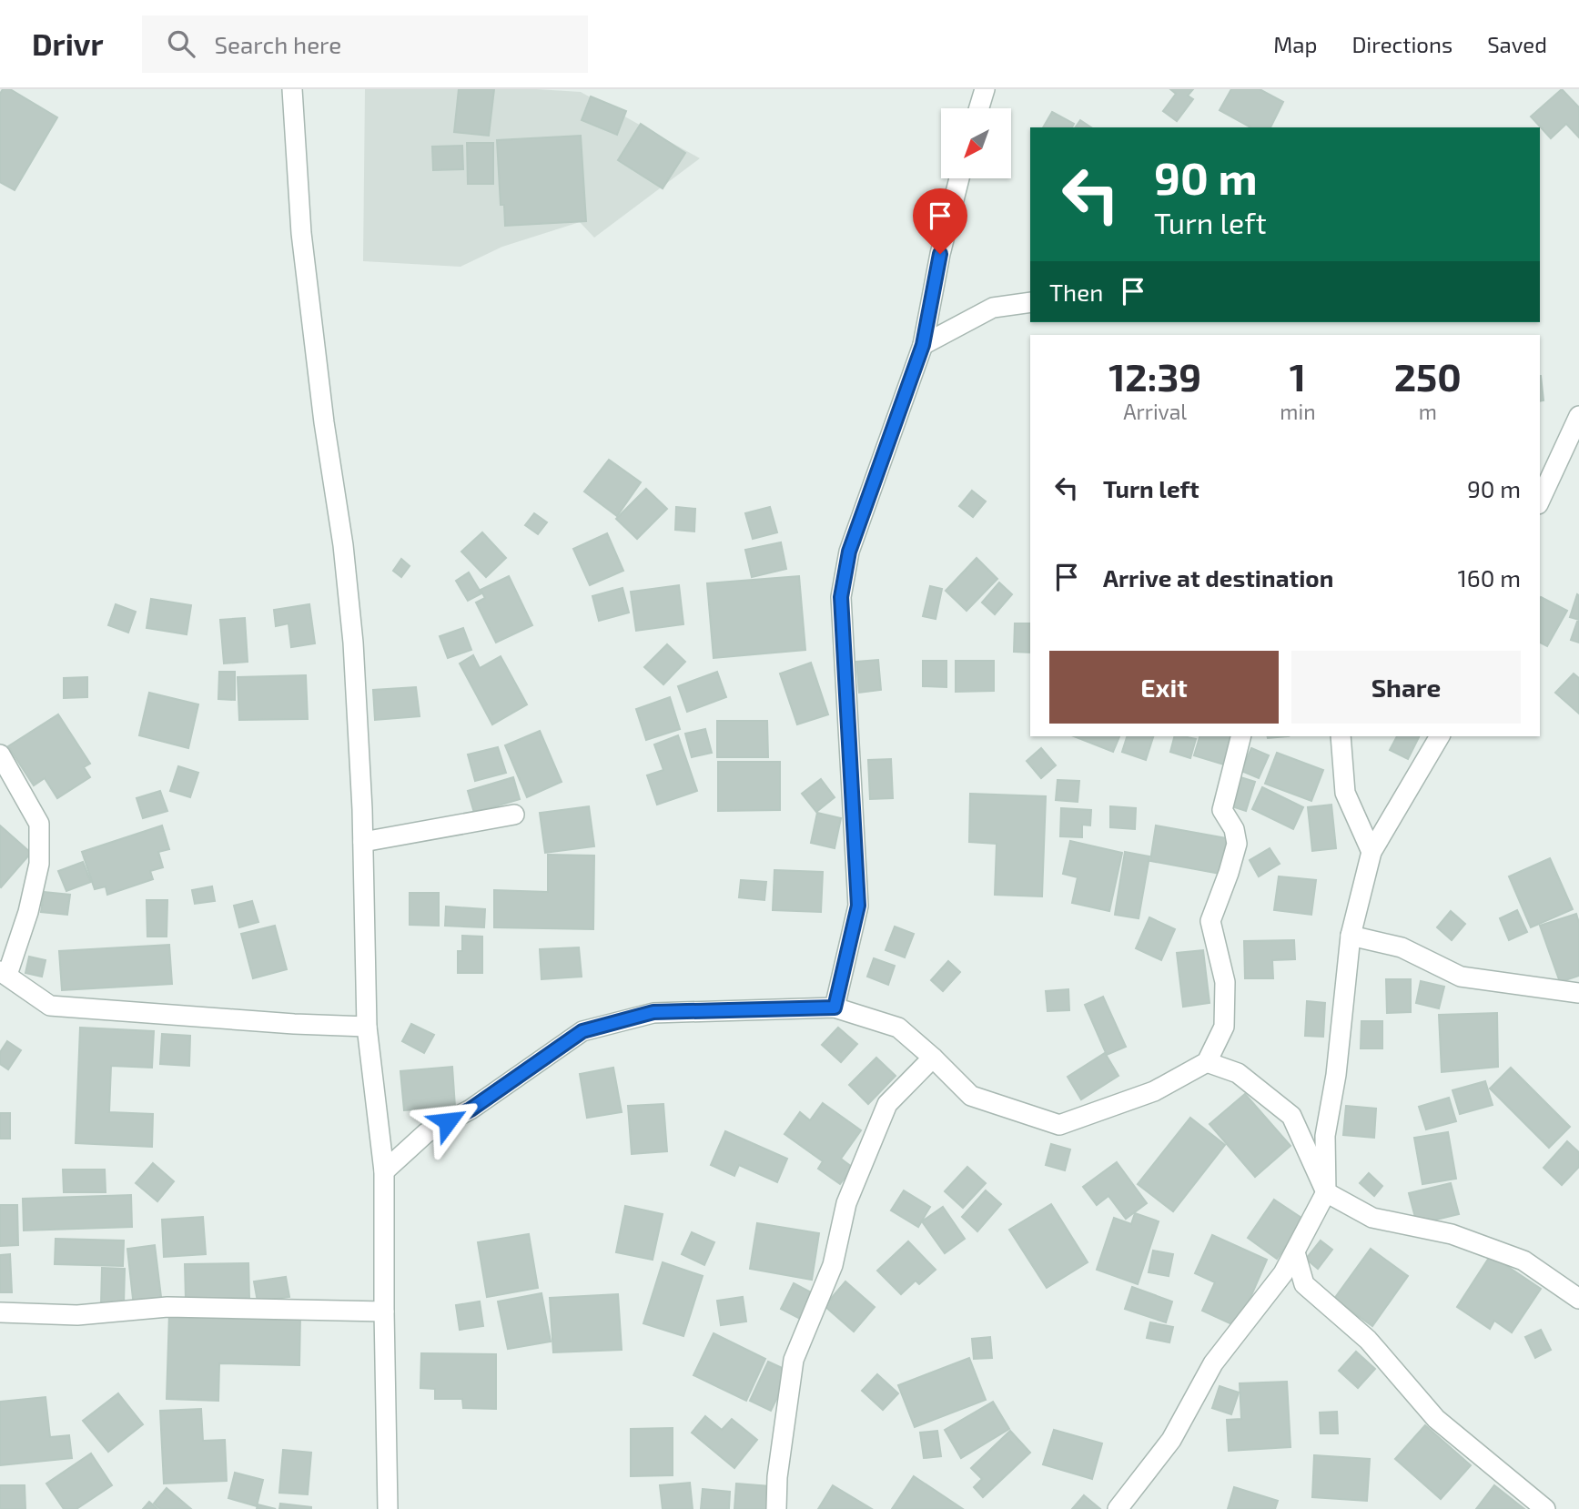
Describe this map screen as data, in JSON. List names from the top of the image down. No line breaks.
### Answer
{"north":"bottom left","page":{"header":"Drivr","search":"Search here","nav":["Map","Directions","Saved"],"turn":["90 m","Turn left"],"then":"Then","eta":["12:39","Arrival","1","min","250","m"],"list":[{"name":"Turn left","value":"90 m"},{"name":"Arrive at destination","value":"160 m"}],"buttons":["Exit","Share"]}}
